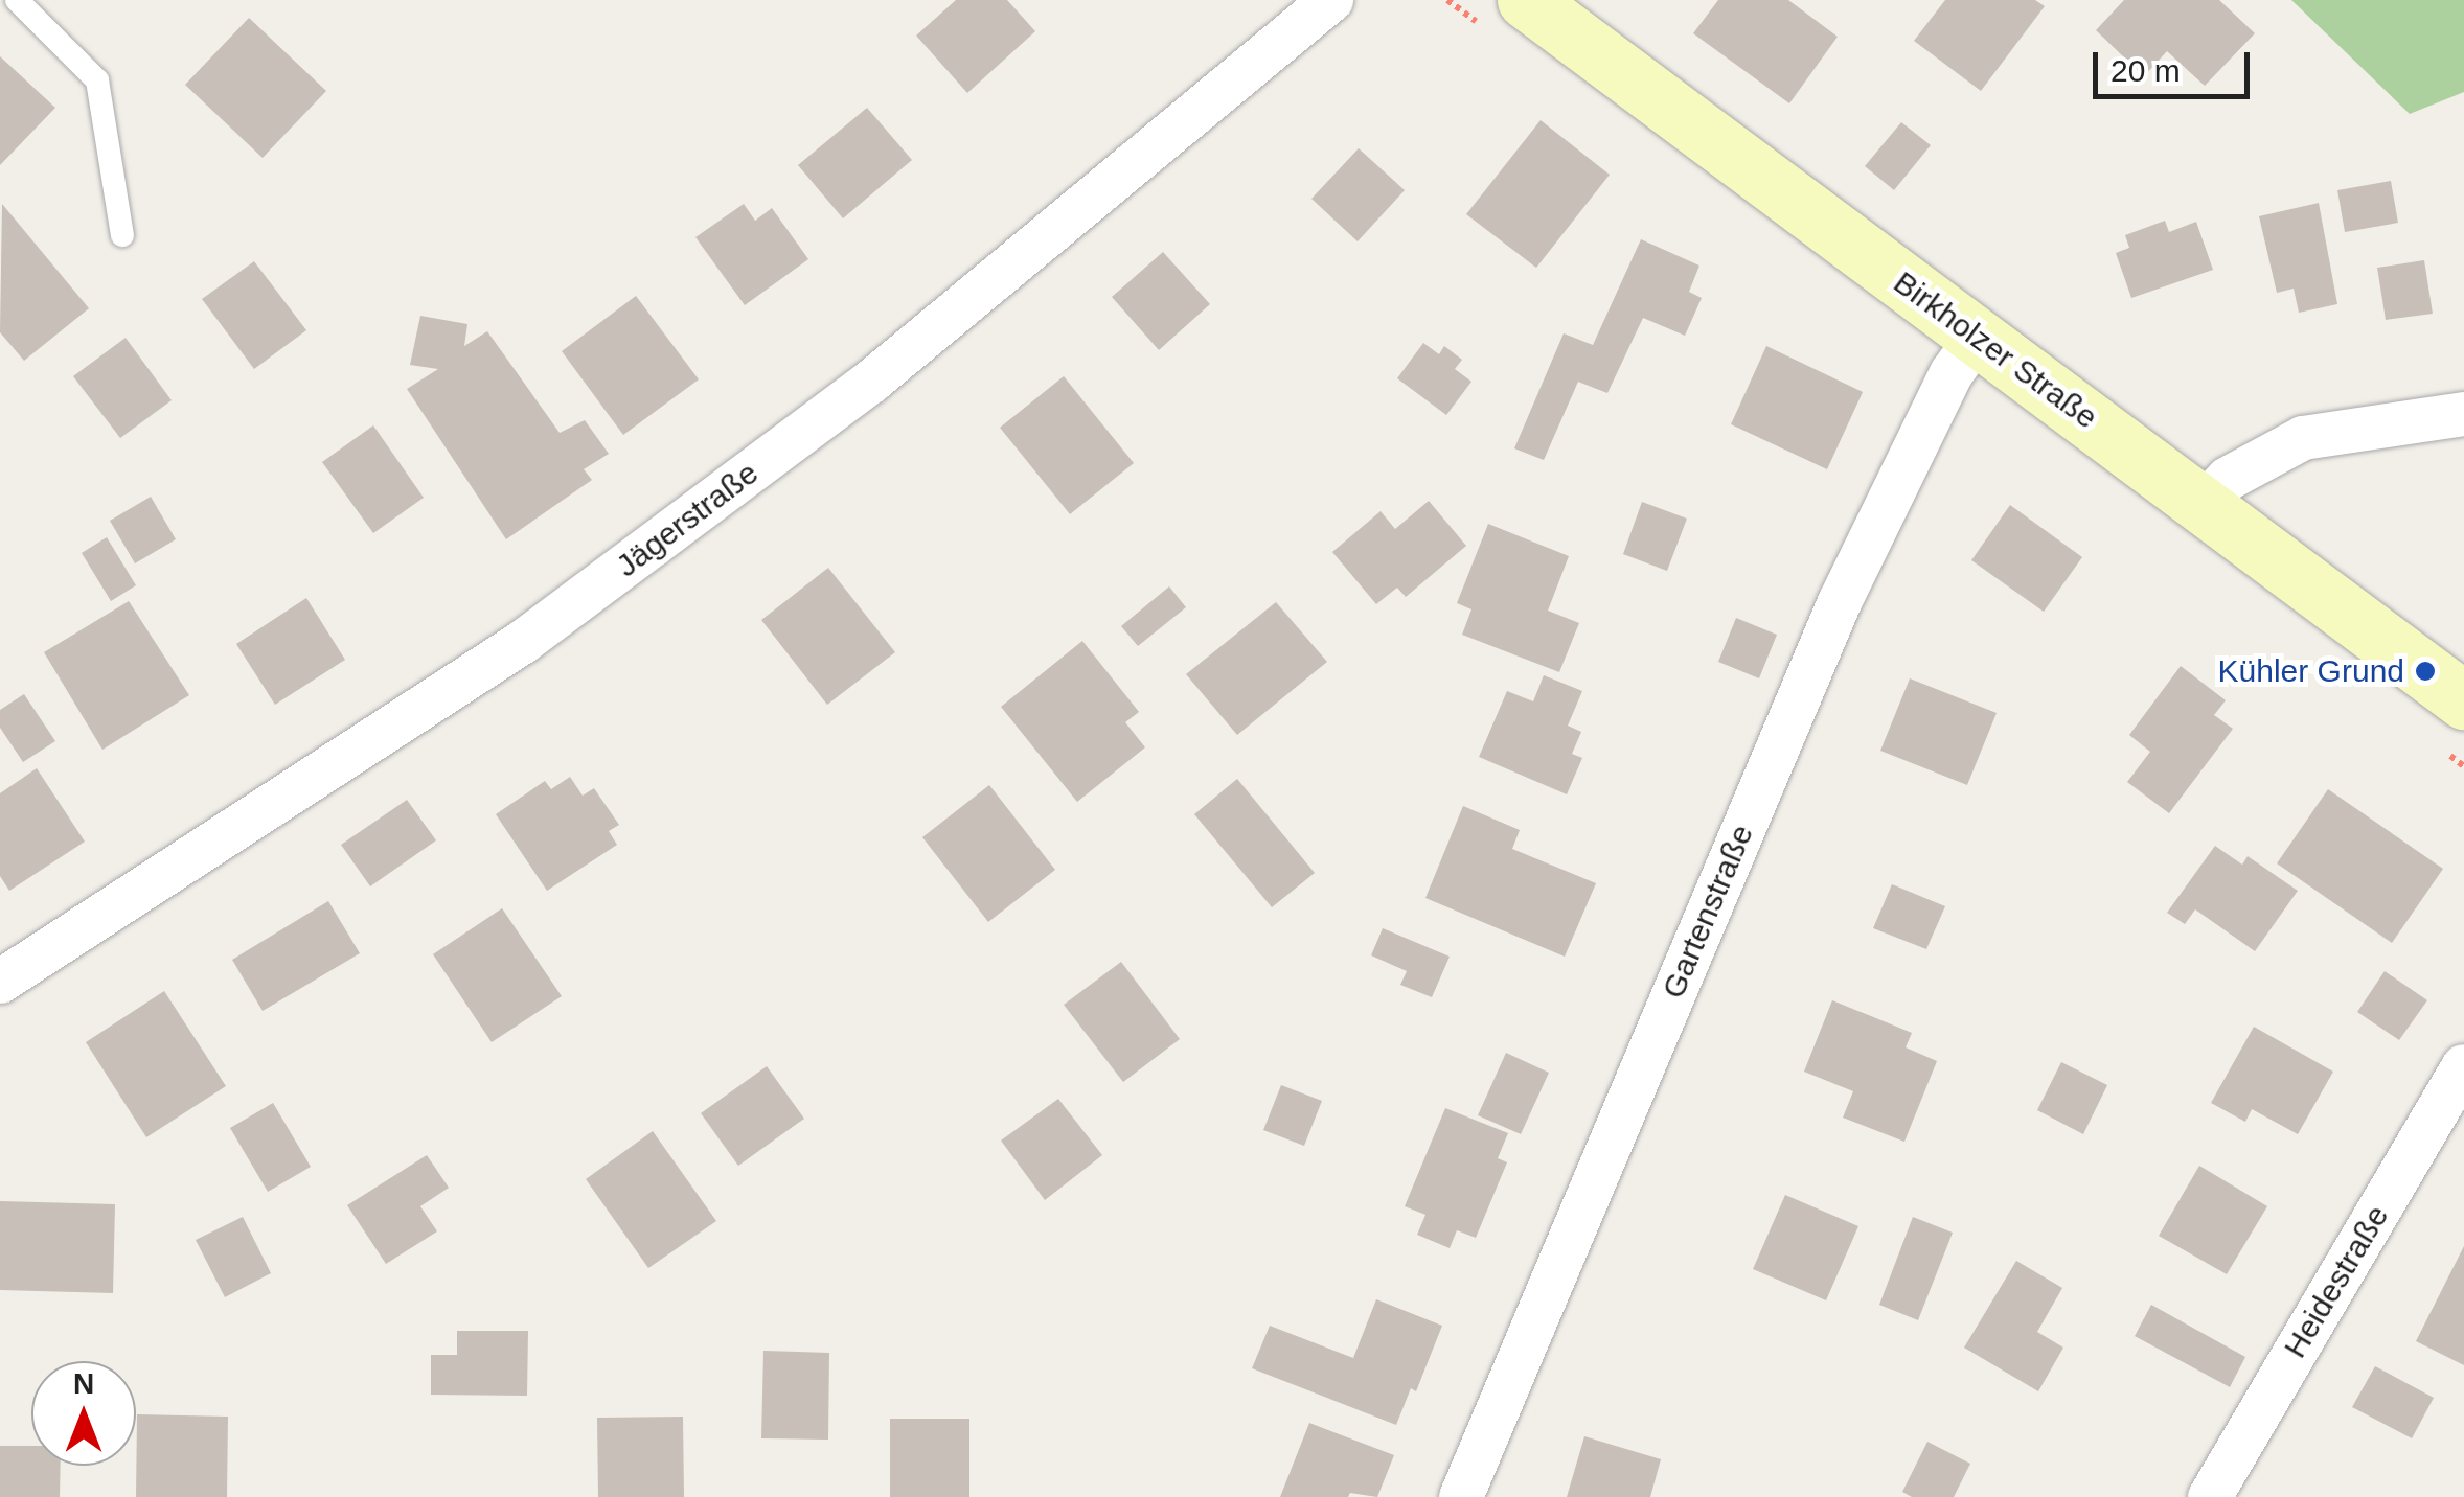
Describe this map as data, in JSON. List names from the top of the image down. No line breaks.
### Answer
{"streets":{"street":["Birkholzer Straße","Jägerstraße","Gartenstraße","Heidestraße"]},"crossings":[["Birkholzer Straße","Gartenstraße"]],"places":["Kühler Grund"],"scale_bar":"20 m","north":"top"}
